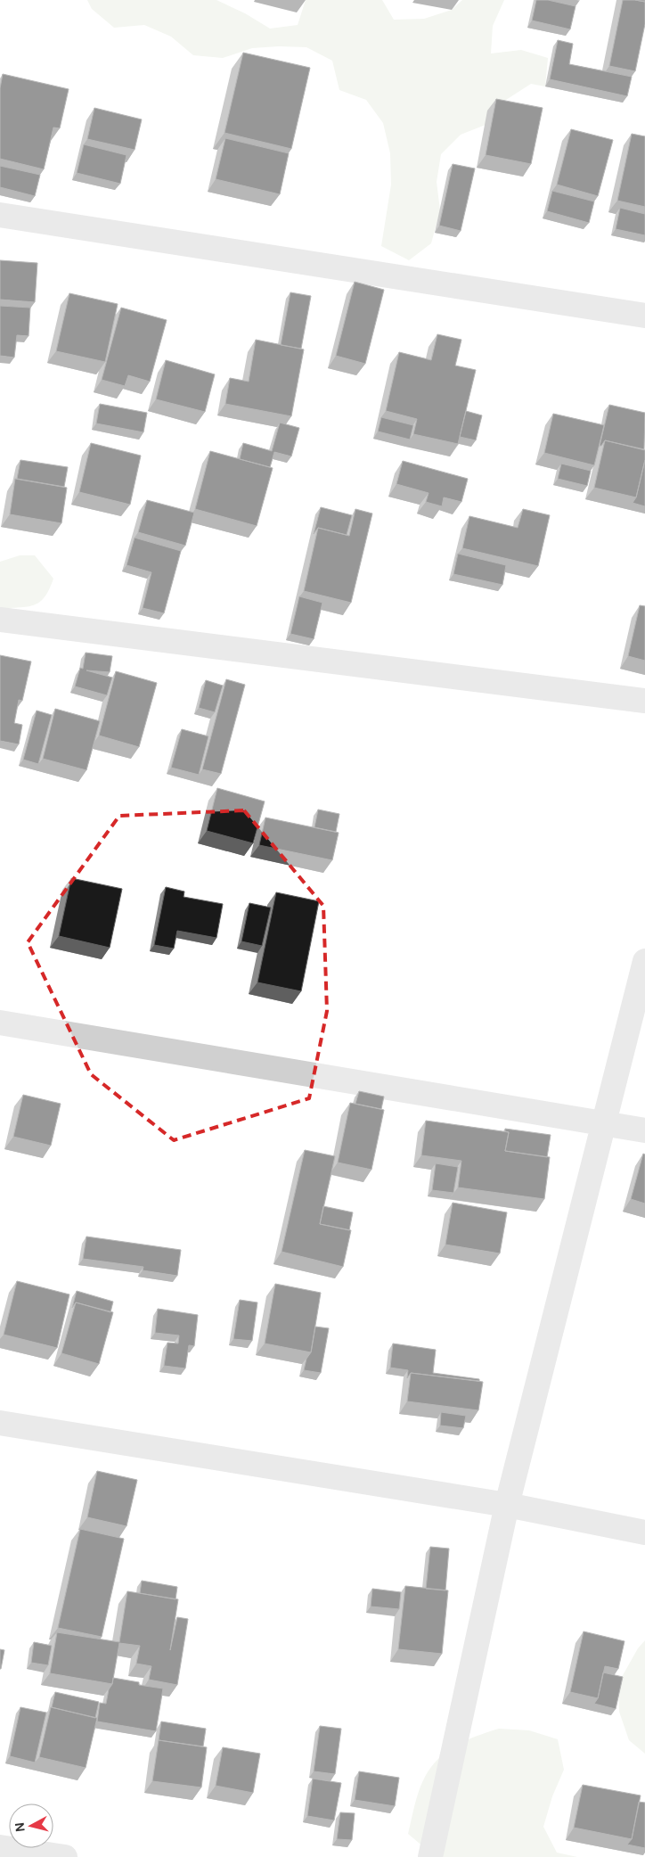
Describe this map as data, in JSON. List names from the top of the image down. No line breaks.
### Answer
{"north":"left"}
